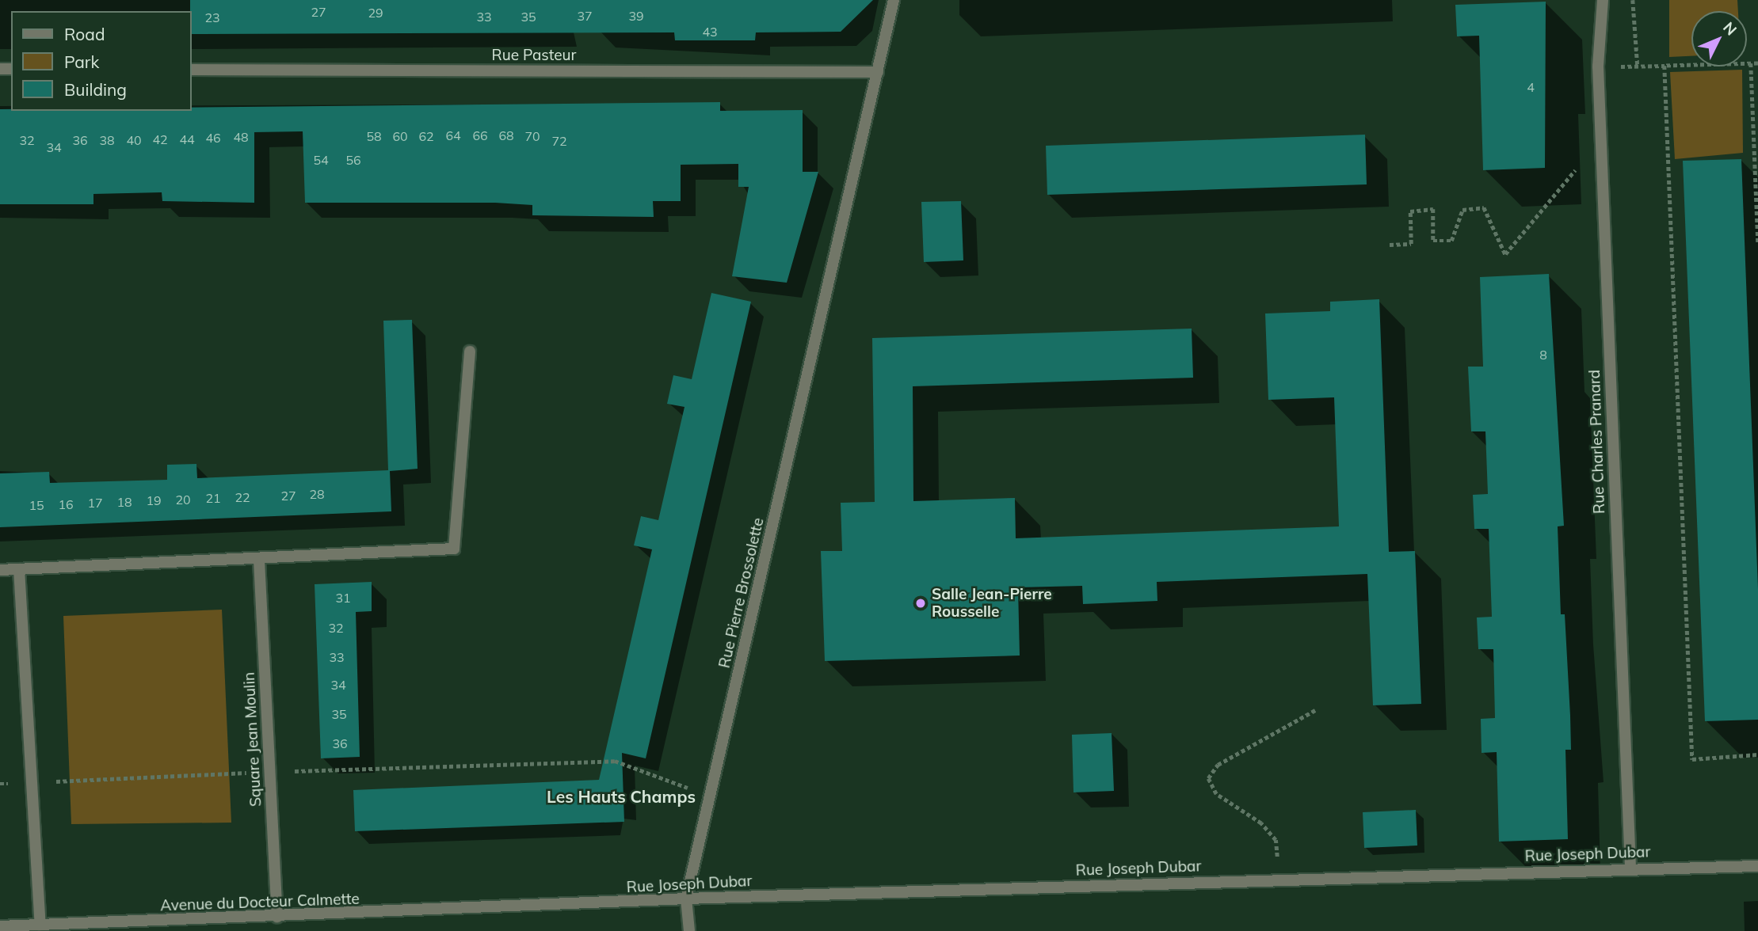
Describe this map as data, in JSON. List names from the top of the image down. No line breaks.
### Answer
{"streets":{"street":["Rue Pasteur","Rue Charles Pranard","Rue Pierre Brossolette","Square Jean Moulin","Rue Joseph Dubar","Avenue du Docteur Calmette"]},"crossings":[["Rue Pasteur","Rue Pierre Brossolette"],["Rue Charles Pranard","Rue Joseph Dubar"],["Rue Pierre Brossolette","Rue Joseph Dubar"],["Square Jean Moulin","Avenue du Docteur Calmette"],["Rue Joseph Dubar","Avenue du Docteur Calmette"]],"districts":["Les Hauts Champs"],"places":["Salle Jean-Pierre Rousselle"],"house_numbers":["27","29","37","39","33","35","23","43","4","64","66","68","58","60","62","70","48","46","42","44","32","36","38","40","72","34","54","56","8","28","27","22","21","20","19","18","17","16","15","31","32","33","34","35","36"],"legend":["Road","Park","Building"],"north":"top right"}
